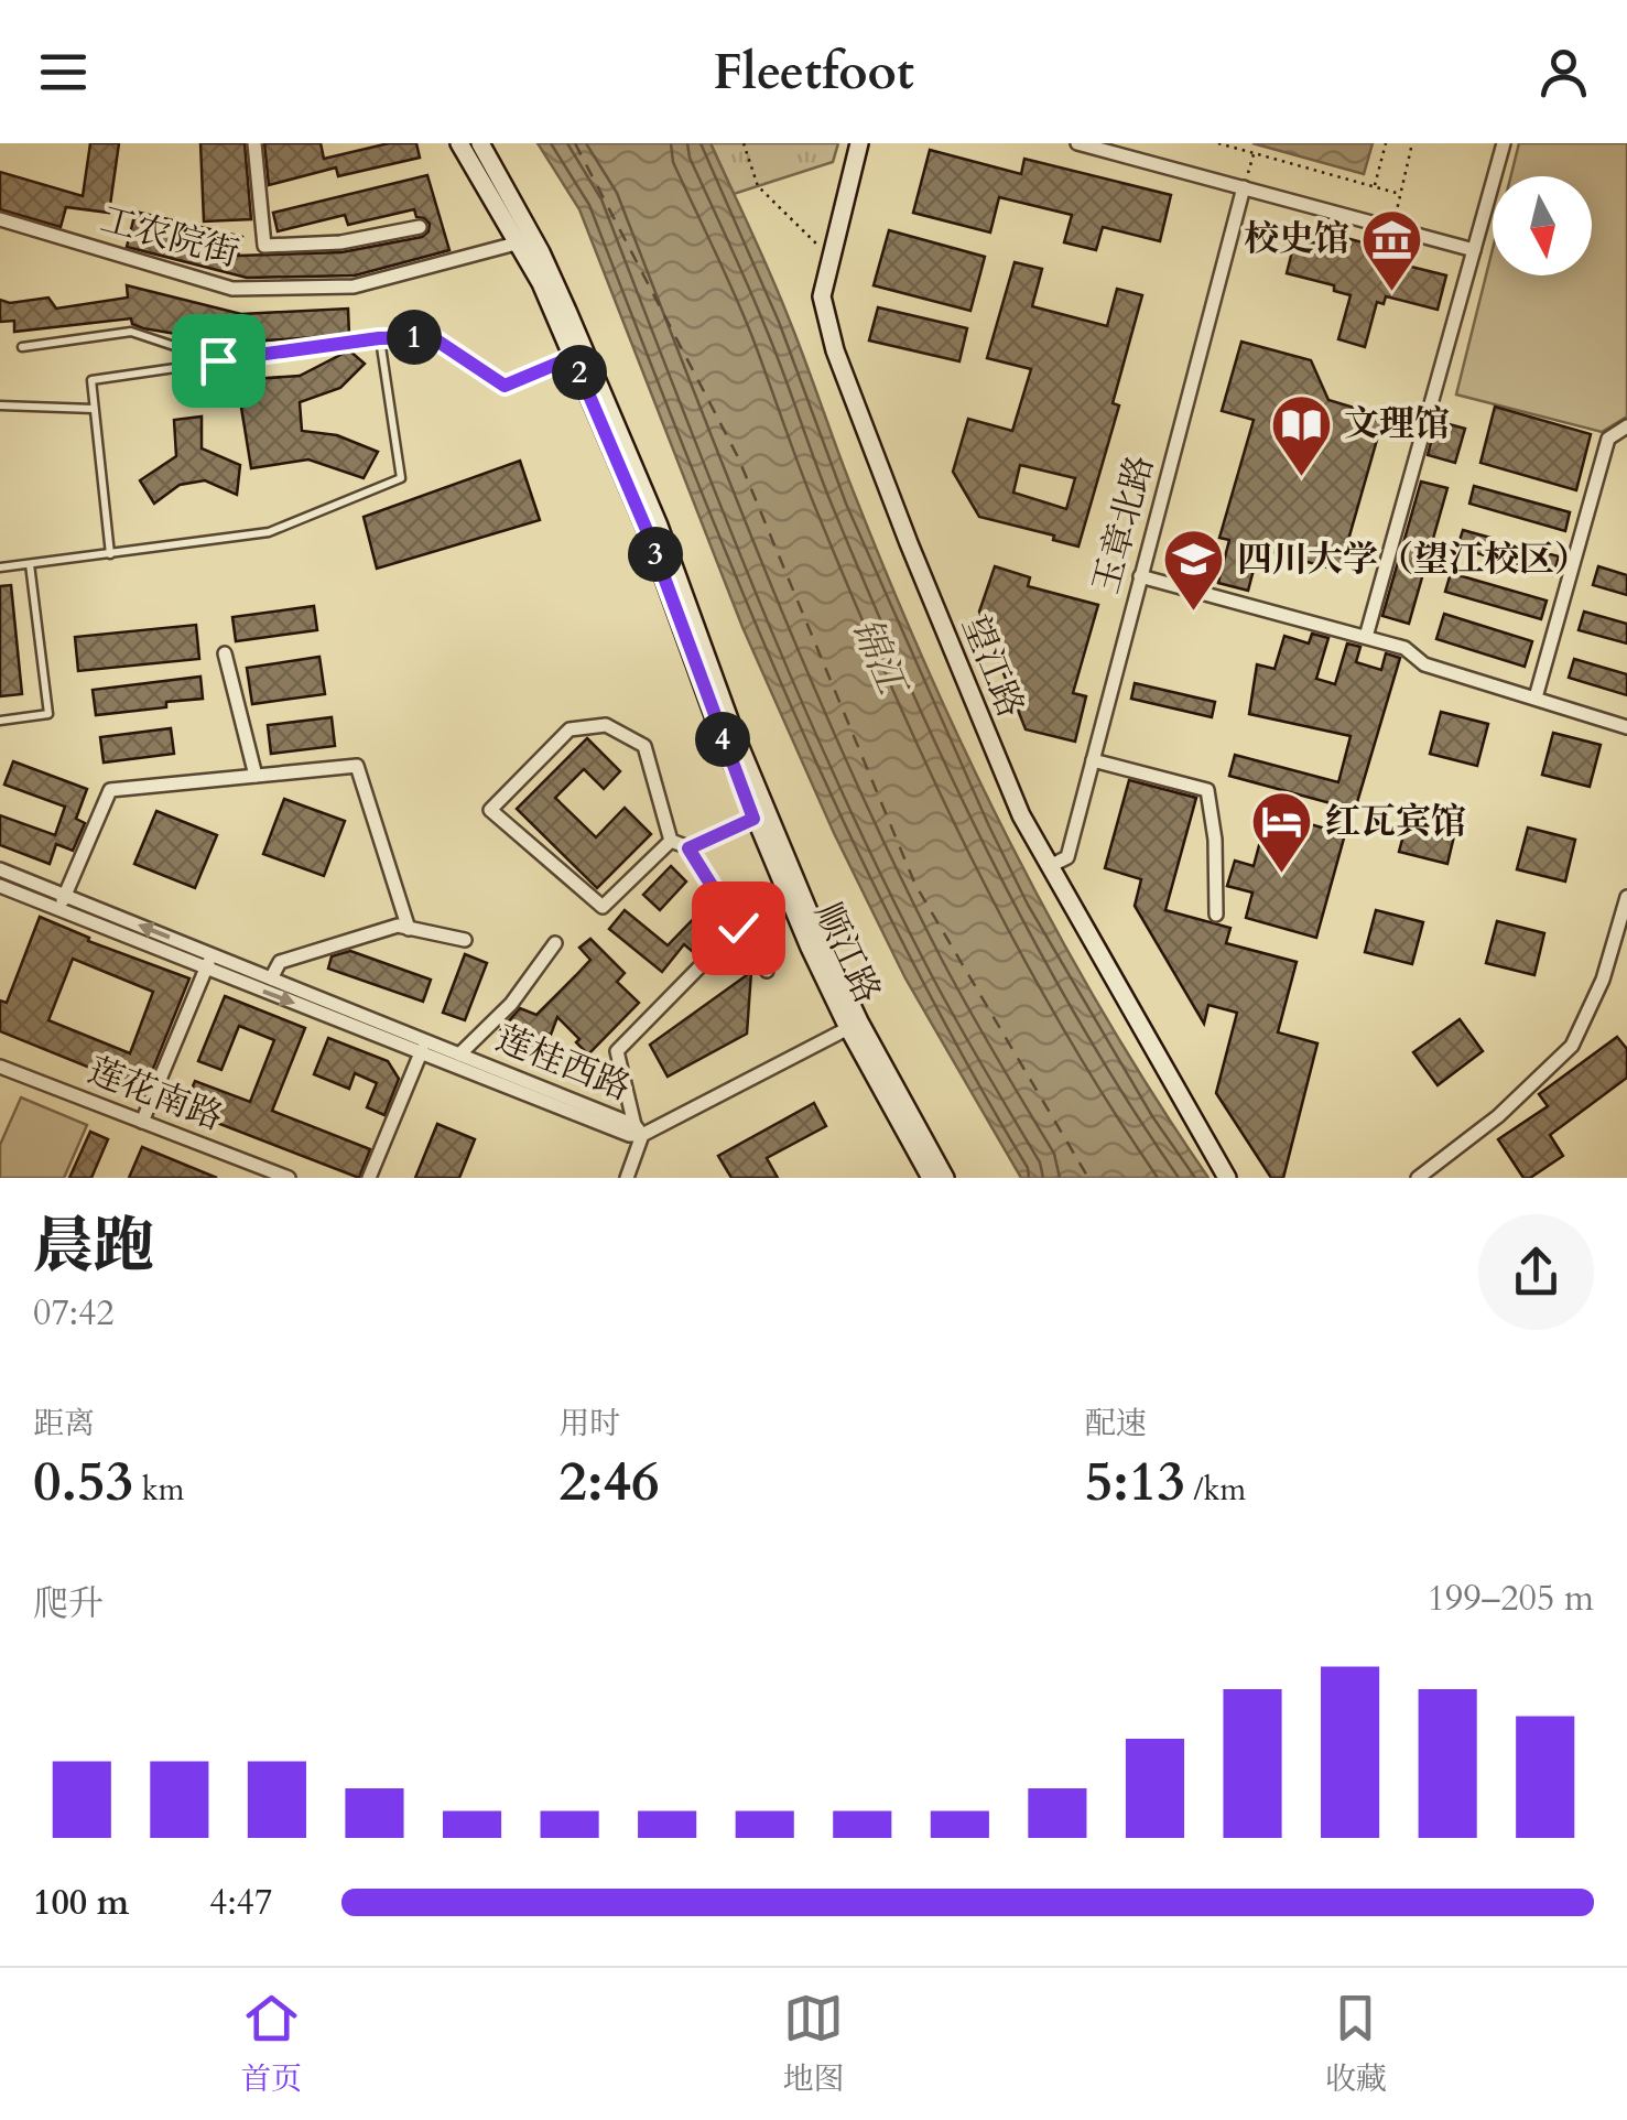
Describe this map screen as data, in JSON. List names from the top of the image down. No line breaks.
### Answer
{"streets":{"main road":["望江路","顺江路"],"street":["工农院街","玉章北路","莲桂西路","莲花南路"]},"crossings":[["工农院街","顺江路"],["玉章北路","望江路"]],"water":["锦江"],"places":{"museum":["校史馆"],"library":["文理馆"],"school or university":["四川大学（望江校区）"],"hotel":["红瓦宾馆"]},"north":"bottom","page":{"header":"Fleetfoot","pins":["1","2","3","4"],"heading":["晨跑","07:42"],"stats":[["距离","0.53 km"],["用时","2:46"],["配速","5:13 /km"]],"chart":["爬升","199–205 m"],"list":[{"name":"100 m","note":"4:47"}],"tabs":["首页","地图","收藏"]}}
